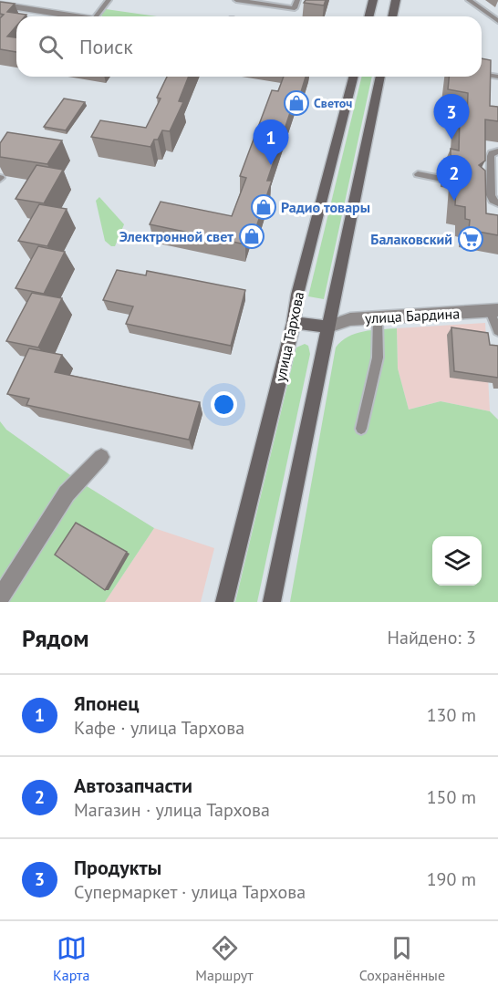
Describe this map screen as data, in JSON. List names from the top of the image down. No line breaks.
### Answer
{"streets":{"main road":["улица Тархова"],"street":["улица Бардина"]},"places":{"shop":["Светоч","Радио товары","Электронной свет"],"supermarket":["Балаковский"]},"page":{"search":"Поиск","pins":["3","1","2"],"heading":["Рядом","Найдено: 3"],"list":[{"mark":"1","name":"Японец","note":"Кафе · улица Тархова","value":"130 m"},{"mark":"2","name":"Автозапчасти","note":"Магазин · улица Тархова","value":"150 m"},{"mark":"3","name":"Продукты","note":"Супермаркет · улица Тархова","value":"190 m"}],"nav":["Карта","Маршрут","Сохранённые"]}}
